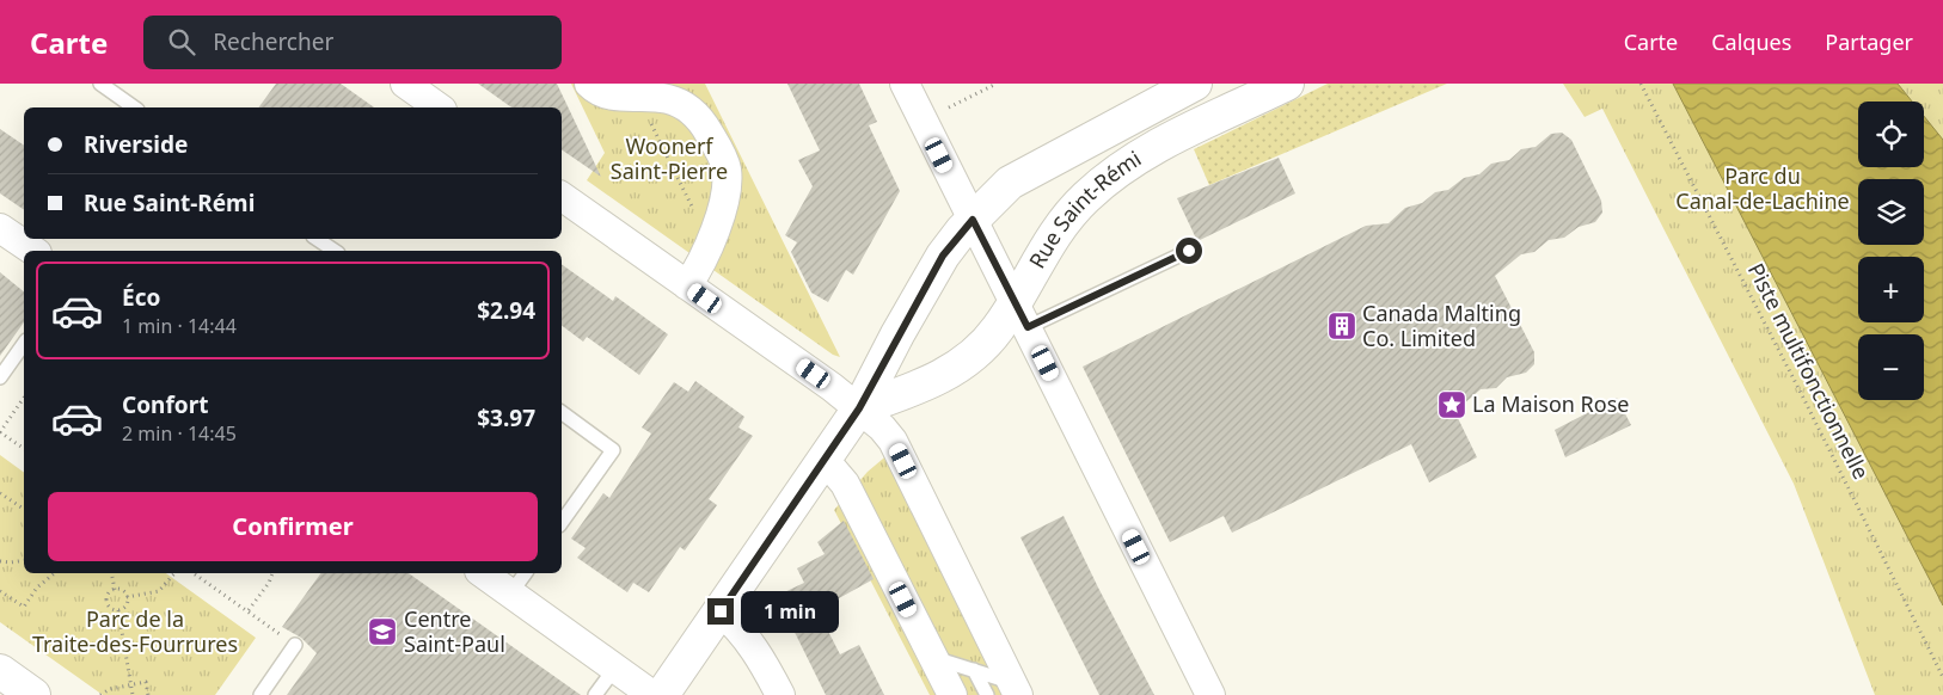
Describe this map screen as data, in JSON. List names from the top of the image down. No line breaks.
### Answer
{"streets":{"main road":["Rue Saint-Rémi"],"path":["Piste multifonctionnelle"]},"parks":["Woonerf Saint-Pierre","Parc du Canal-de-Lachine","Parc de la Traite-des-Fourrures"],"places":{"building":["Canada Malting Co. Limited"],"place":["La Maison Rose"],"school or university":["Centre Saint-Paul"]},"page":{"header":"Carte","search":"Rechercher","nav":["Carte","Calques","Partager"],"map_buttons":["+","−"],"banner":["Riverside","Rue Saint-Rémi"],"list":[{"name":"Éco","note":"1 min · 14:44","value":"$2.94"},{"name":"Confort","note":"2 min · 14:45","value":"$3.97"}],"buttons":"Confirmer","bubble":"1 min"}}
